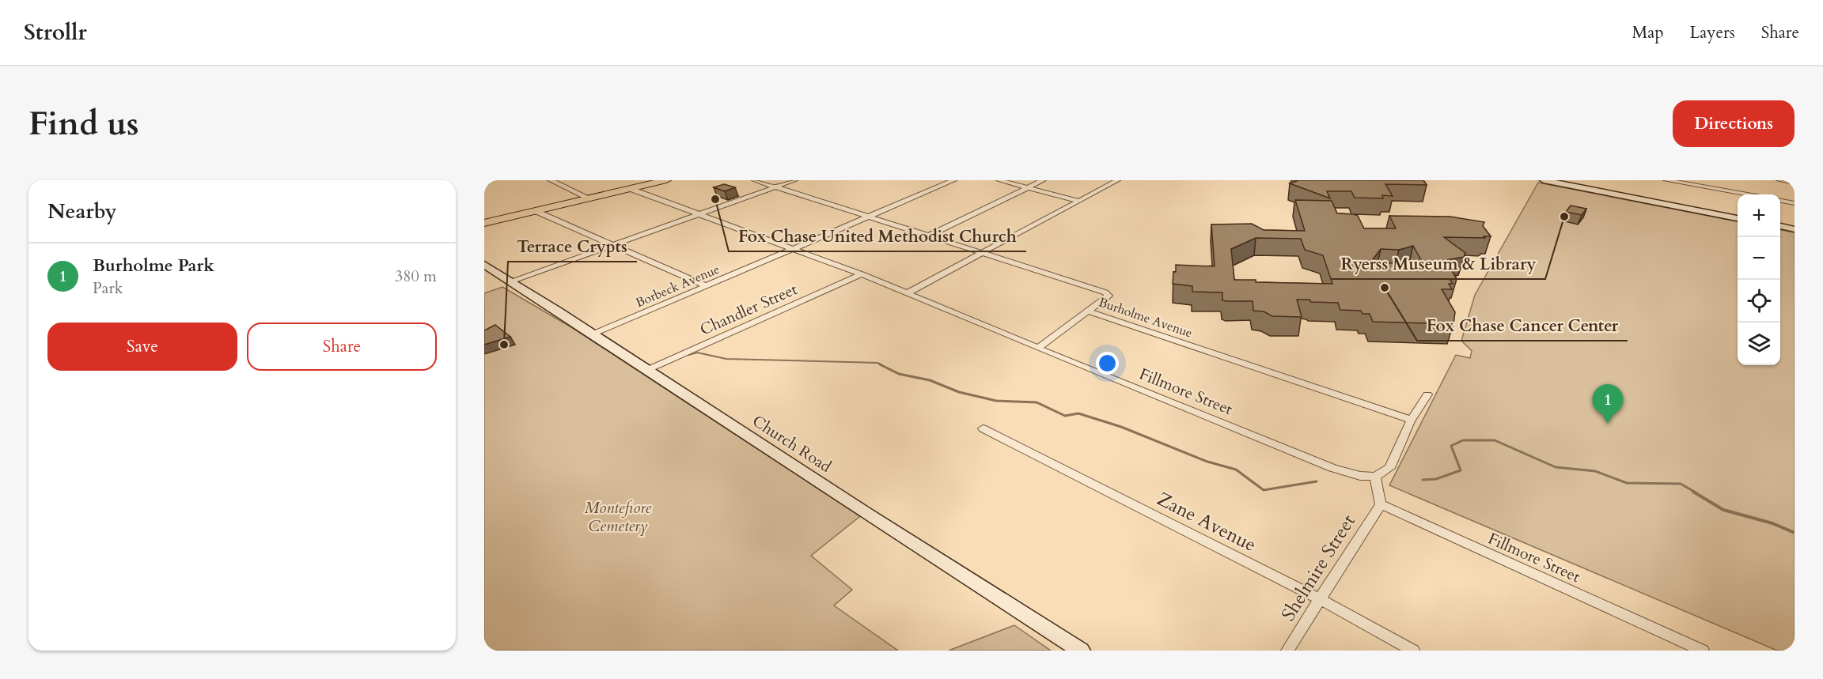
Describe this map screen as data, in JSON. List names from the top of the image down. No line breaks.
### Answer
{"streets":{"street":["Borbeck Avenue","Chandler Street","Burholme Avenue","Fillmore Street","Church Road","Zane Avenue","Shelmire Street"]},"crossings":[["Borbeck Avenue","Burholme Avenue"],["Borbeck Avenue","Fillmore Street"],["Borbeck Avenue","Church Road"],["Chandler Street","Fillmore Street"],["Chandler Street","Church Road"],["Fillmore Street","Shelmire Street"],["Zane Avenue","Shelmire Street"]],"parks":["Montefiore Cemetery"],"places":["Fox Chase United Methodist Church","Ryerss Museum & Library","Fox Chase Cancer Center","Terrace Crypts"],"page":{"header":"Strollr","nav":["Map","Layers","Share"],"buttons":["Directions",["Save","Share"]],"title":"Find us","heading":"Nearby","map_buttons":["+","−"],"list":[{"mark":"1","name":"Burholme Park","note":"Park","value":"380 m"}],"pins":"1"}}
